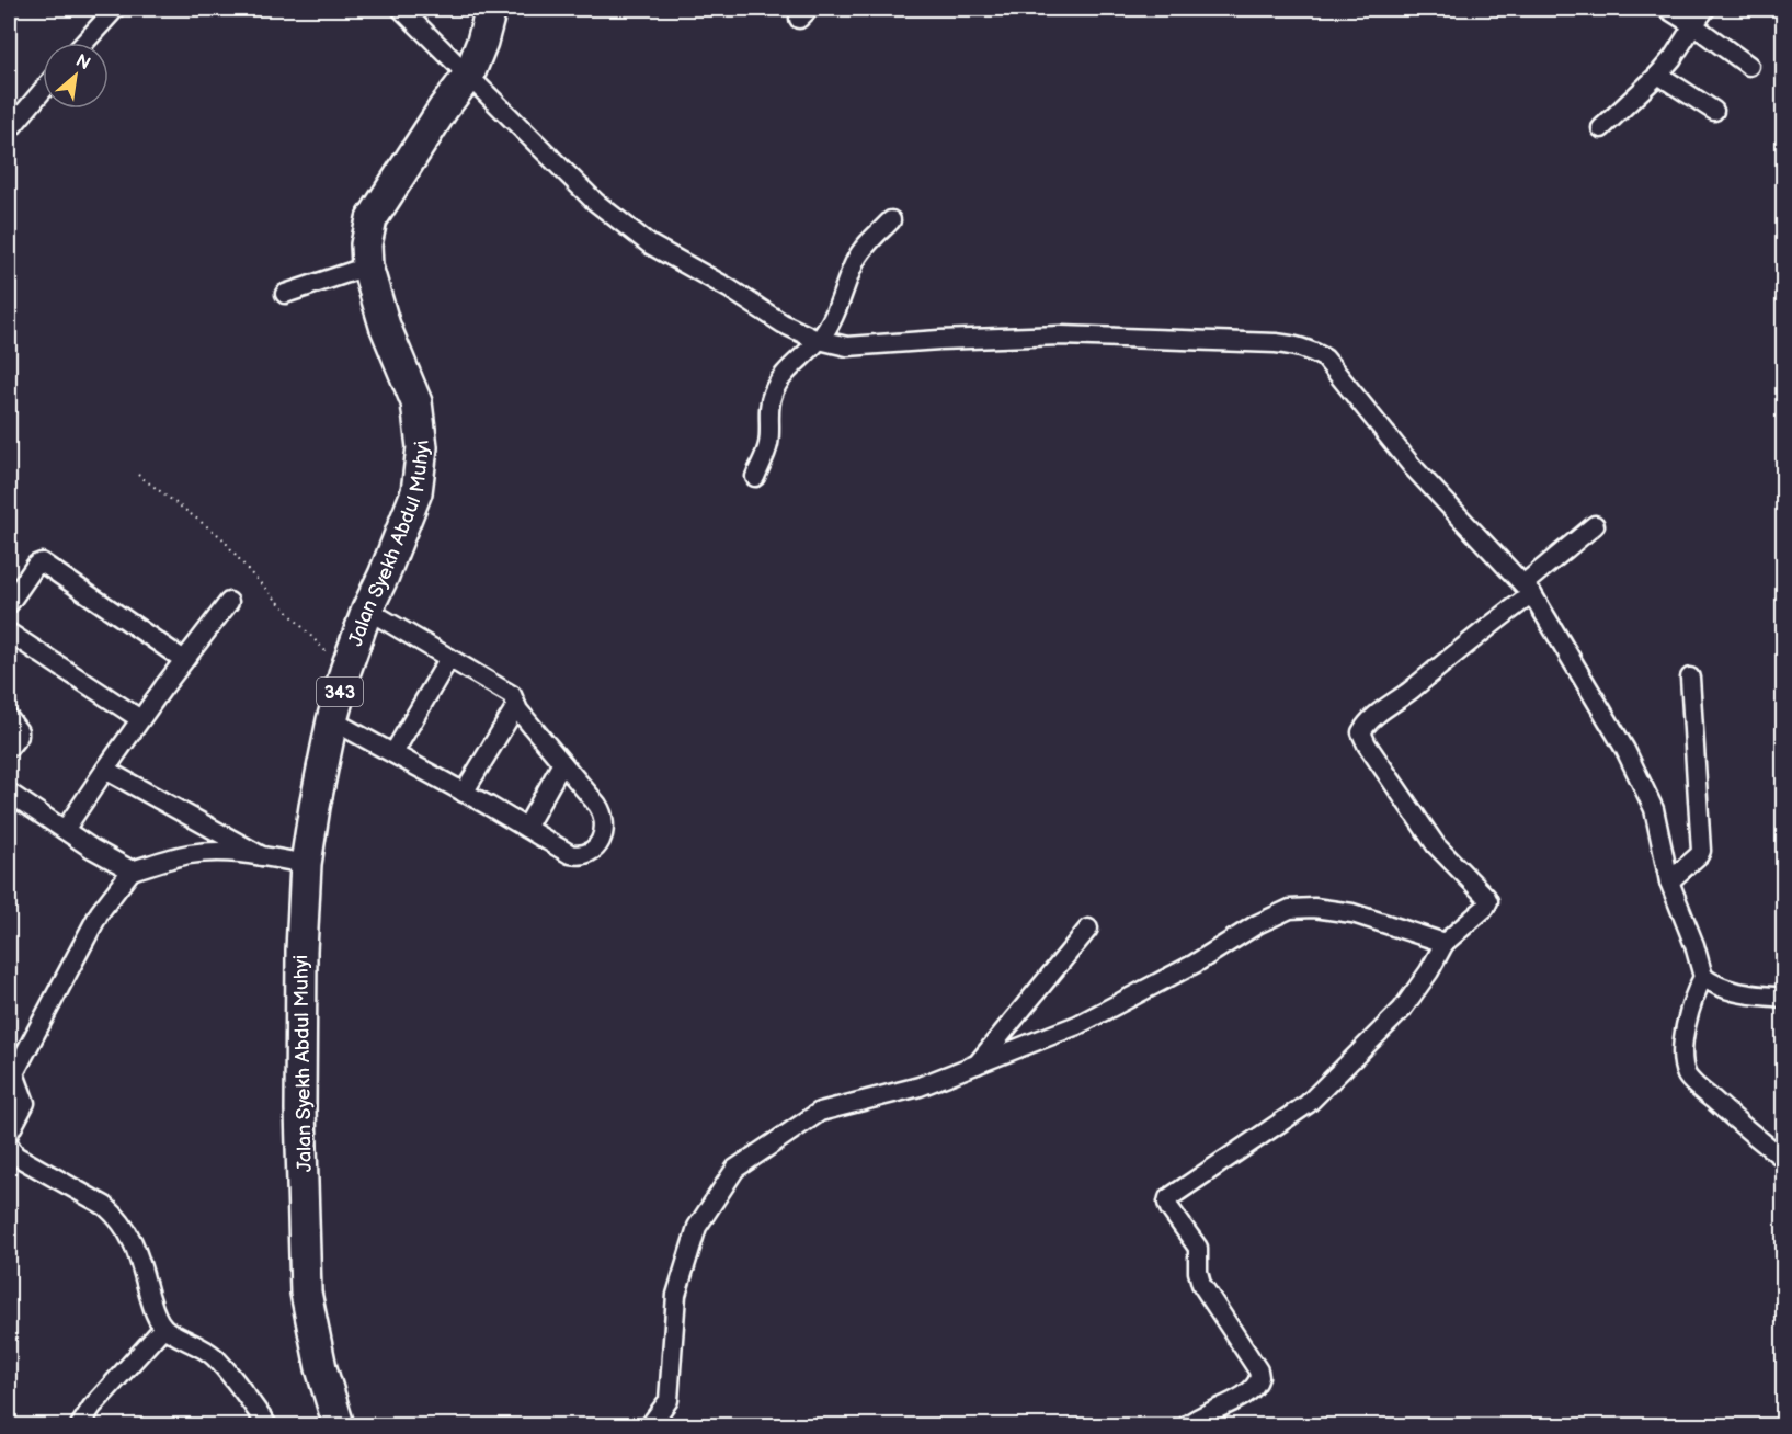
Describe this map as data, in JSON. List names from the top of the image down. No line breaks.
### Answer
{"streets":{"main road":["Jalan Syekh Abdul Muhyi","343"]},"north":"top right"}
